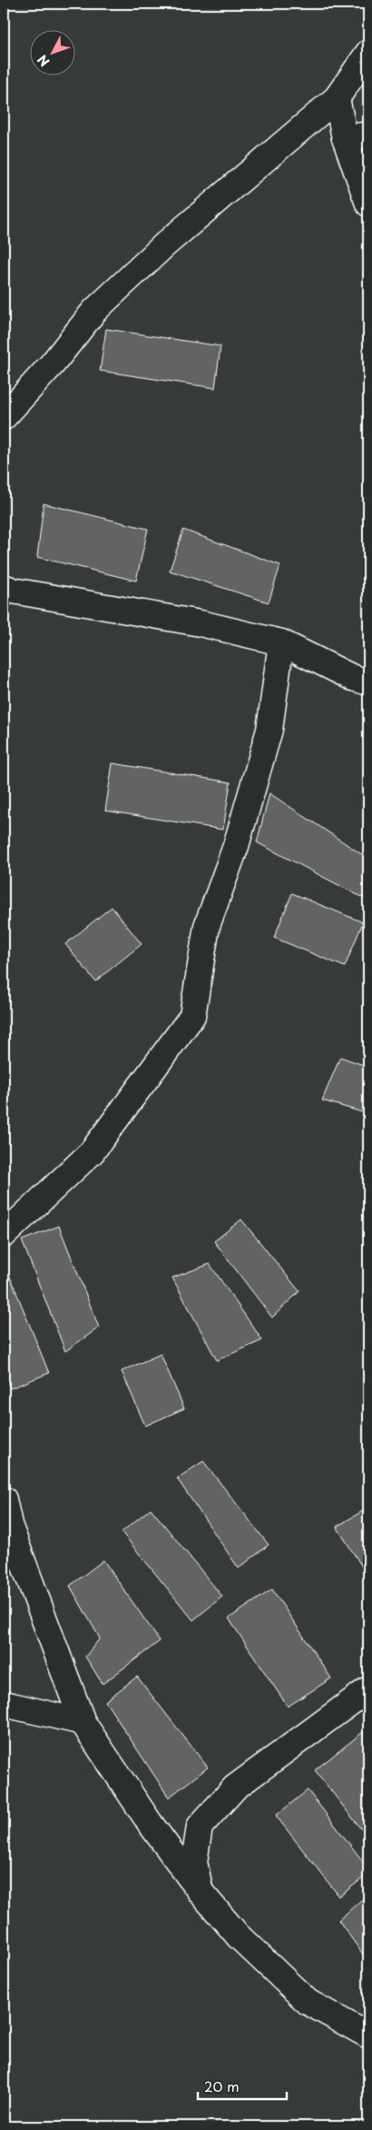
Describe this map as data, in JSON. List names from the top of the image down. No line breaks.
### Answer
{"scale_bar":"20 m","north":"bottom left"}
